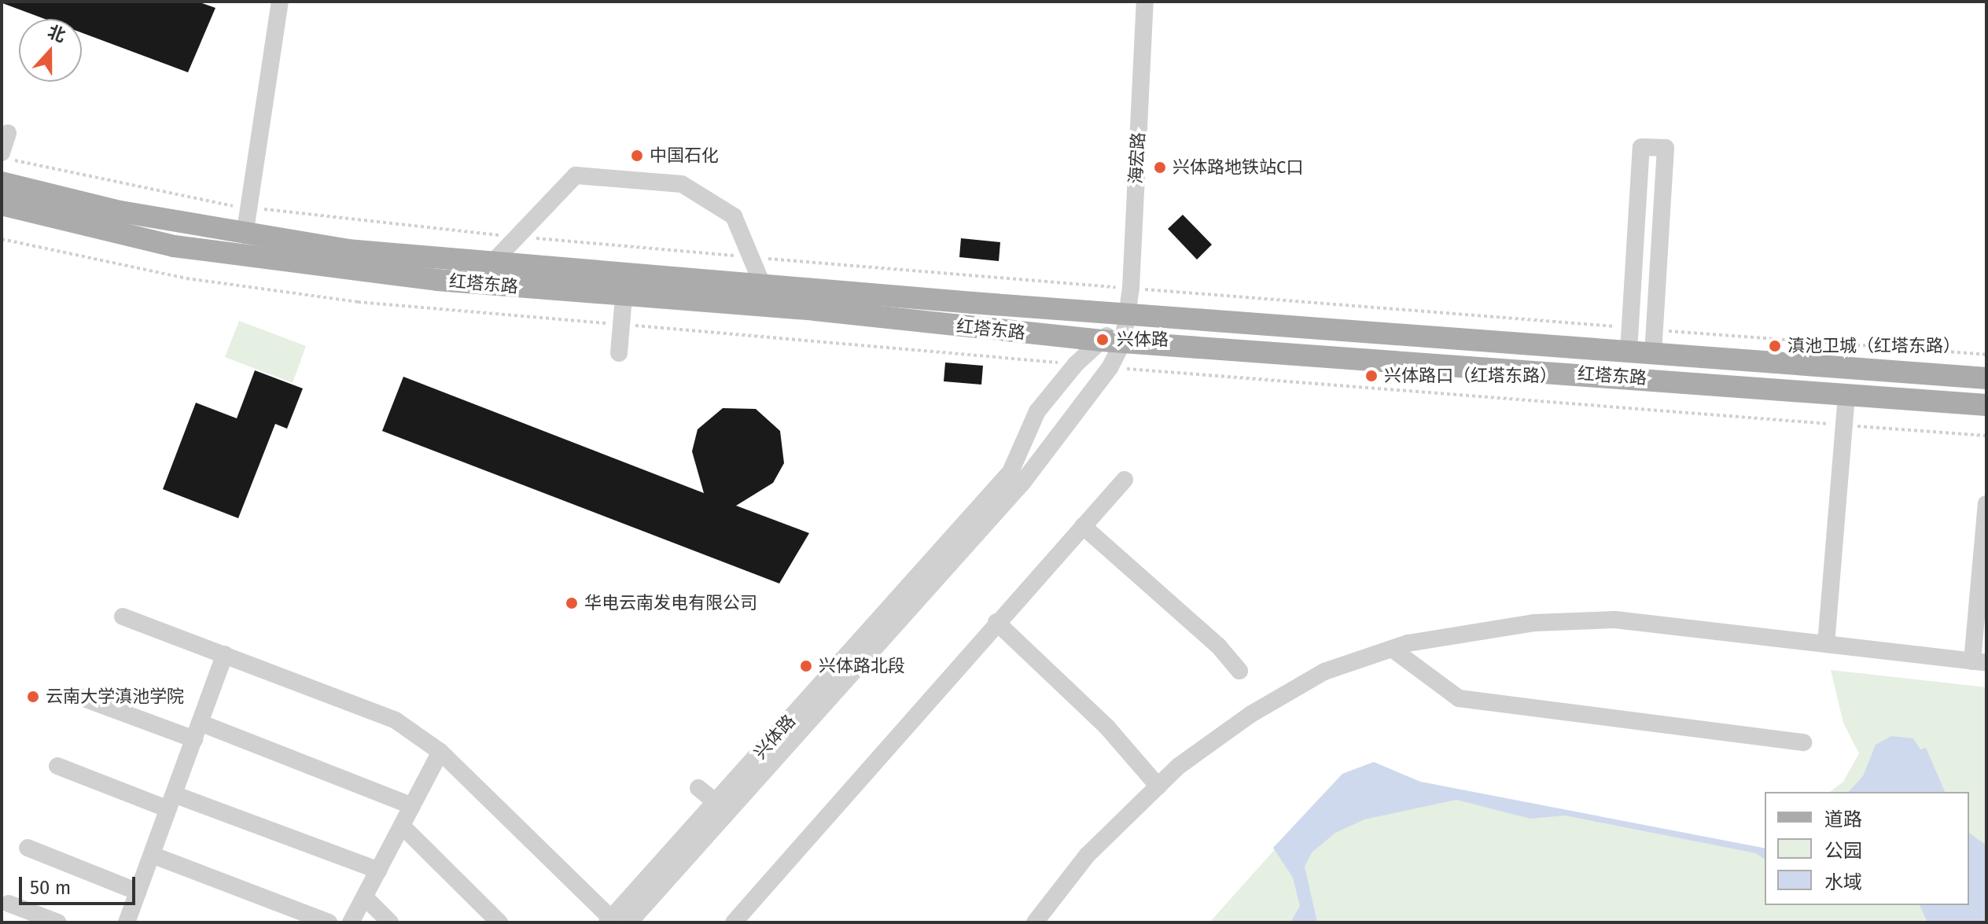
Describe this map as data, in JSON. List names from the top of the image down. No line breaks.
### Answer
{"streets":{"main road":["红塔东路"],"street":["海宏路","兴体路"]},"crossings":[["海宏路","红塔东路"],["海宏路","兴体路"],["红塔东路","兴体路"]],"places":["中国石化","兴体路地铁站C口","兴体路","滇池卫城（红塔东路）","兴体路口（红塔东路）","华电云南发电有限公司","兴体路北段","云南大学滇池学院"],"legend":["道路","公园","水域"],"scale_bar":"50 m","north":"top"}
